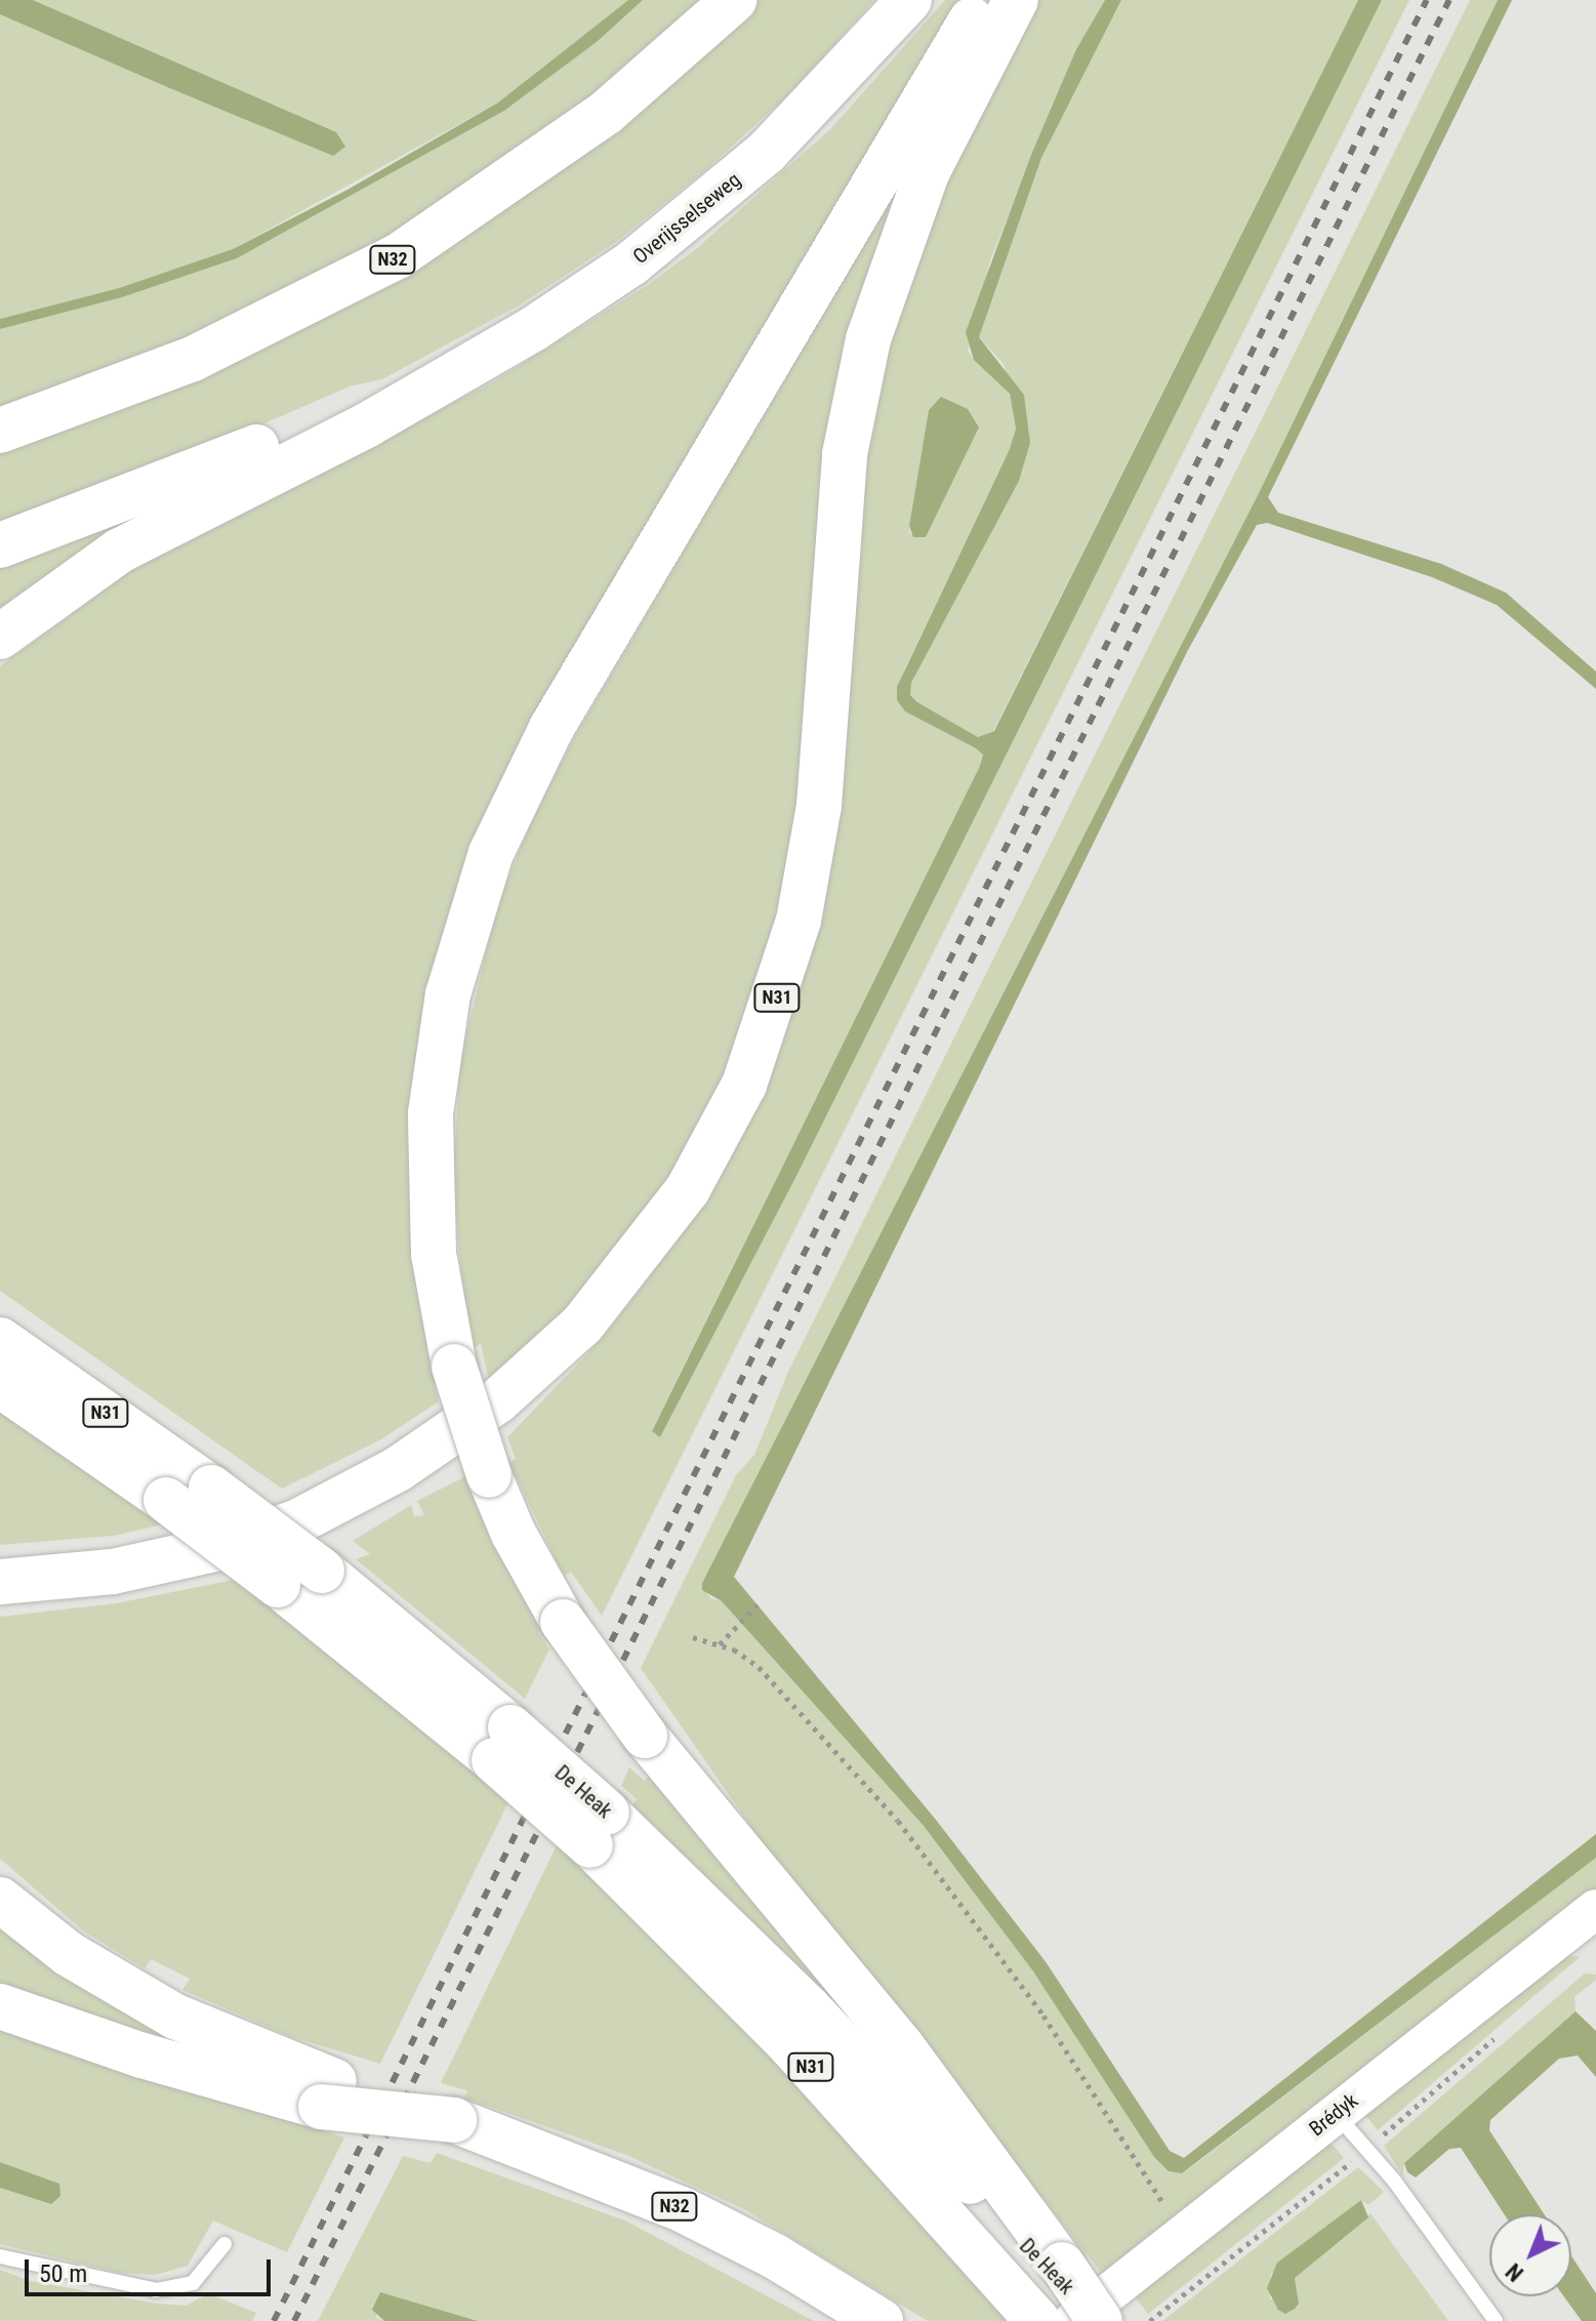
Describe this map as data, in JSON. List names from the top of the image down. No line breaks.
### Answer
{"streets":{"highway":["Overijsselseweg","N32","N31","De Heak"],"street":["Brédyk"]},"crossings":[["N31","De Heak"]],"scale_bar":"50 m","north":"bottom left"}
